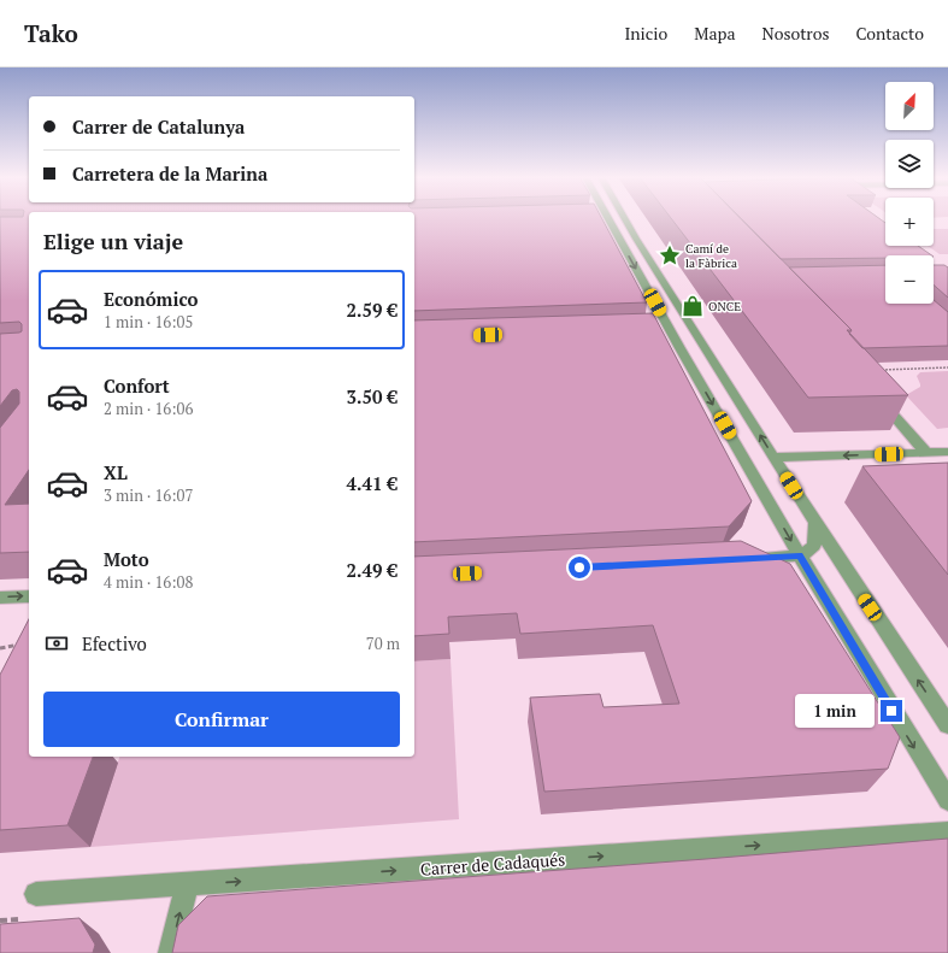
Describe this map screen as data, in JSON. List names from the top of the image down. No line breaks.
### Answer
{"streets":{"street":["Carrer de Cadaqués"]},"one_way":["Carrer de Cadaqués"],"places":{"place":["Camí de la Fàbrica"],"shop":["ONCE"]},"north":"top right","page":{"header":"Tako","nav":["Inicio","Mapa","Nosotros","Contacto"],"map_buttons":["+","−"],"banner":["Carrer de Catalunya","Carretera de la Marina"],"heading":"Elige un viaje","list":[{"name":"Económico","note":"1 min · 16:05","value":"2.59 €"},{"name":"Confort","note":"2 min · 16:06","value":"3.50 €"},{"name":"XL","note":"3 min · 16:07","value":"4.41 €"},{"name":"Moto","note":"4 min · 16:08","value":"2.49 €"}],"pay":["Efectivo","70 m"],"buttons":"Confirmar","bubble":"1 min"}}
